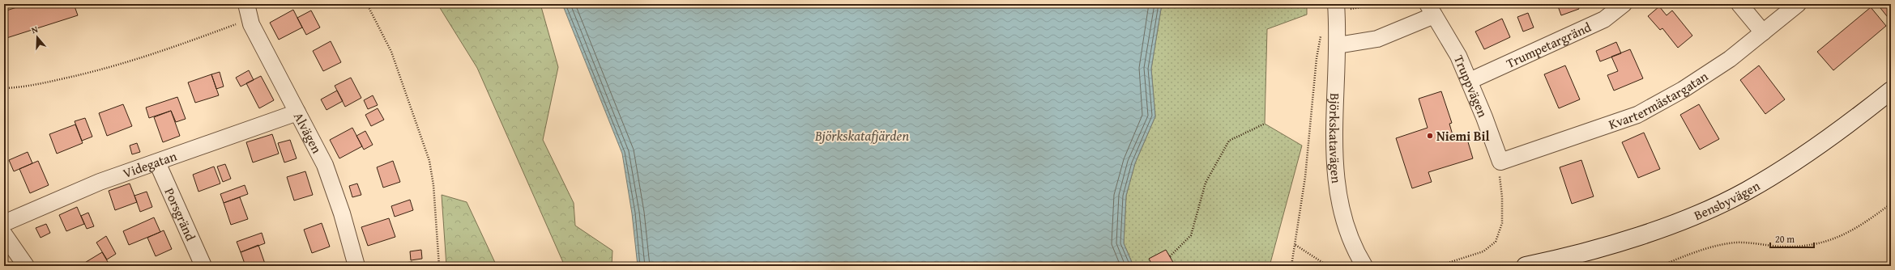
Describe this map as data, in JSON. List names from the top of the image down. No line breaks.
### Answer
{"streets":{"main road":["Bensbyvägen"],"street":["Trumpetargränd","Truppvägen","Kvartermästargatan","Alvägen","Björkskatavägen","Videgatan","Porsgränd"]},"crossings":[["Trumpetargränd","Truppvägen"],["Truppvägen","Kvartermästargatan"],["Truppvägen","Björkskatavägen"],["Alvägen","Videgatan"],["Videgatan","Porsgränd"]],"water":["Björkskatafjärden"],"places":["Niemi Bil"],"scale_bar":"20 m","north":"top"}
